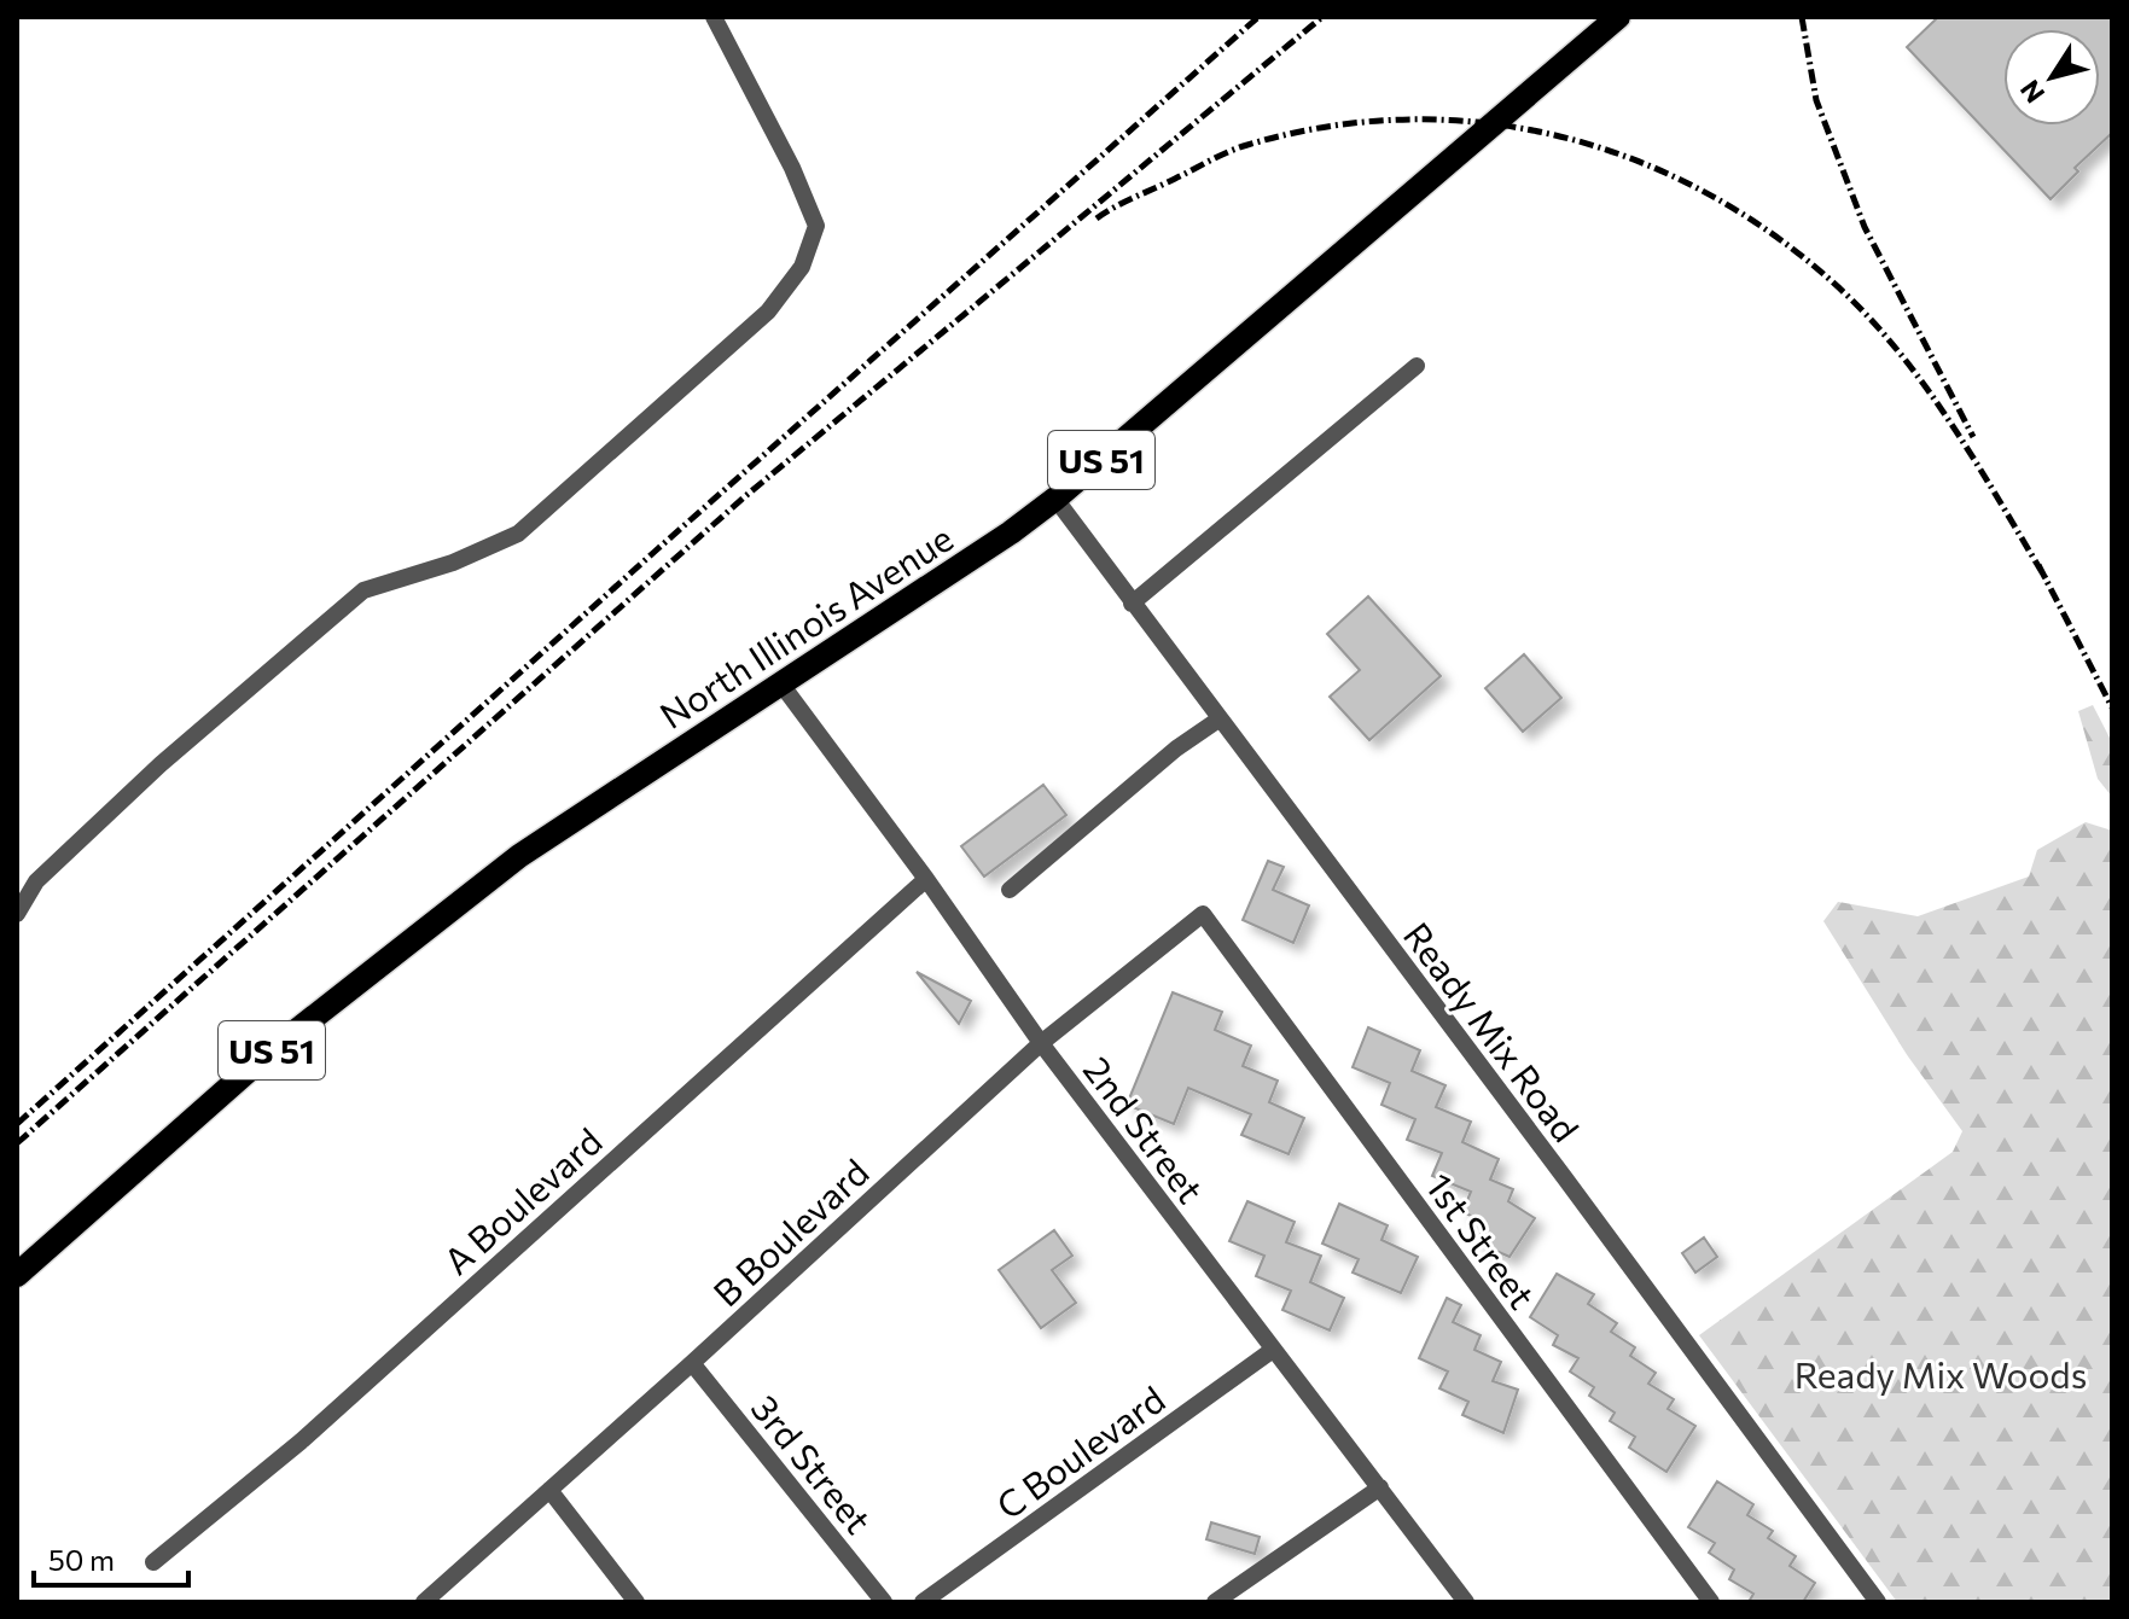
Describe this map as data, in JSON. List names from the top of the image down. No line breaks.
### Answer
{"streets":{"main road":["US 51","North Illinois Avenue"],"street":["Ready Mix Road","2nd Street","A Boulevard","B Boulevard","1st Street","C Boulevard","3rd Street"]},"crossings":[["North Illinois Avenue","Ready Mix Road"],["North Illinois Avenue","2nd Street"],["2nd Street","A Boulevard"],["2nd Street","B Boulevard"],["2nd Street","C Boulevard"],["B Boulevard","1st Street"],["B Boulevard","3rd Street"]],"parks":["Ready Mix Woods"],"scale_bar":"50 m","north":"bottom left"}
